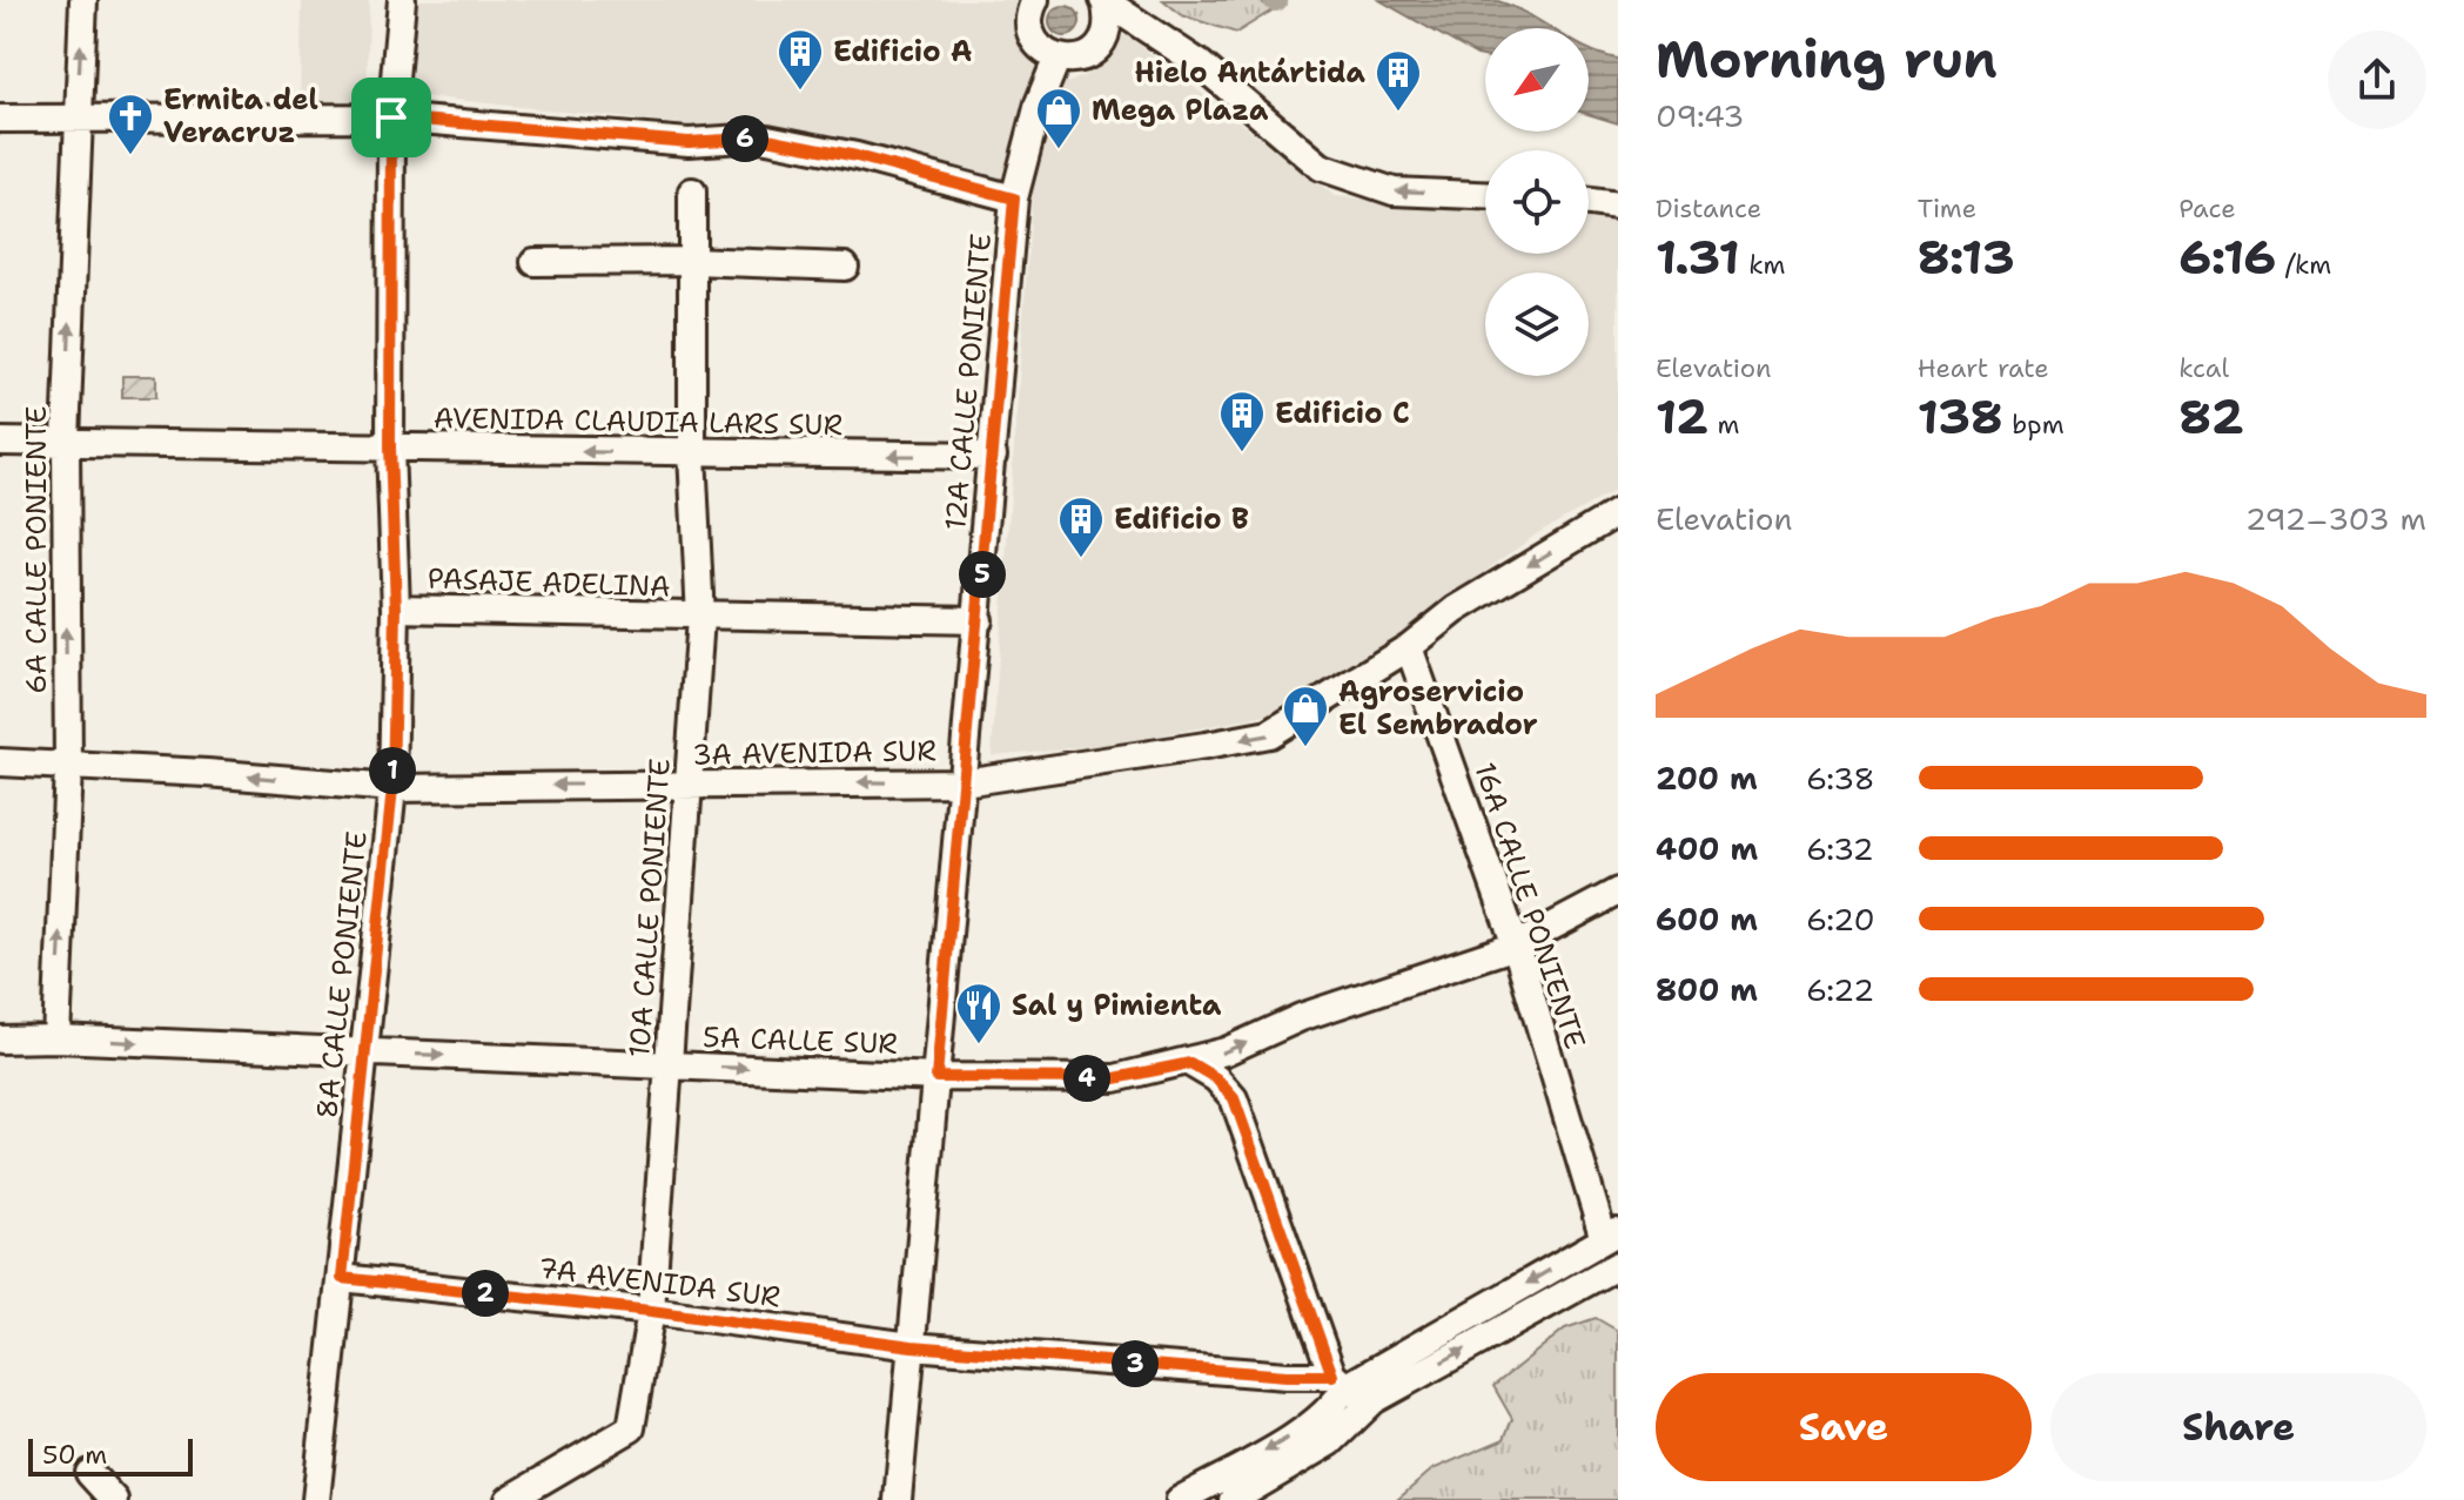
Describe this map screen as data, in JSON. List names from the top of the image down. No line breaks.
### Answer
{"streets":{"street":["12A CALLE PONIENTE","AVENIDA CLAUDIA LARS SUR","6A CALLE PONIENTE","PASAJE ADELINA","3A AVENIDA SUR","16A CALLE PONIENTE","10A CALLE PONIENTE","8A CALLE PONIENTE","5A CALLE SUR","7A AVENIDA SUR"]},"crossings":[["12A CALLE PONIENTE","AVENIDA CLAUDIA LARS SUR"],["12A CALLE PONIENTE","PASAJE ADELINA"],["12A CALLE PONIENTE","3A AVENIDA SUR"],["12A CALLE PONIENTE","5A CALLE SUR"],["12A CALLE PONIENTE","7A AVENIDA SUR"],["AVENIDA CLAUDIA LARS SUR","6A CALLE PONIENTE"],["AVENIDA CLAUDIA LARS SUR","10A CALLE PONIENTE"],["AVENIDA CLAUDIA LARS SUR","8A CALLE PONIENTE"],["6A CALLE PONIENTE","3A AVENIDA SUR"],["6A CALLE PONIENTE","5A CALLE SUR"],["PASAJE ADELINA","10A CALLE PONIENTE"],["PASAJE ADELINA","8A CALLE PONIENTE"],["3A AVENIDA SUR","16A CALLE PONIENTE"],["3A AVENIDA SUR","10A CALLE PONIENTE"],["3A AVENIDA SUR","8A CALLE PONIENTE"],["16A CALLE PONIENTE","5A CALLE SUR"],["10A CALLE PONIENTE","5A CALLE SUR"],["10A CALLE PONIENTE","7A AVENIDA SUR"],["8A CALLE PONIENTE","5A CALLE SUR"],["8A CALLE PONIENTE","7A AVENIDA SUR"]],"one_way":["6A CALLE PONIENTE","3A AVENIDA SUR","5A CALLE SUR"],"places":{"building":["Edificio A","Hielo Antártida","Edificio C","Edificio B"],"shop":["Mega Plaza","Agroservicio El Sembrador"],"church":["Ermita del Veracruz"],"restaurant":["Sal y Pimienta"]},"scale_bar":"50 m","north":"bottom left","page":{"heading":["Morning run","09:43"],"pins":["6","5","1","4","2","3"],"stats":[["Distance","1.31 km"],["Time","8:13"],["Pace","6:16 /km"],["Elevation","12 m"],["Heart rate","138 bpm"],["kcal","82"]],"chart":["Elevation","292–303 m"],"list":[{"name":"200 m","note":"6:38"},{"name":"400 m","note":"6:32"},{"name":"600 m","note":"6:20"},{"name":"800 m","note":"6:22"}],"buttons":["Save","Share"],"scale":"50 m"}}
